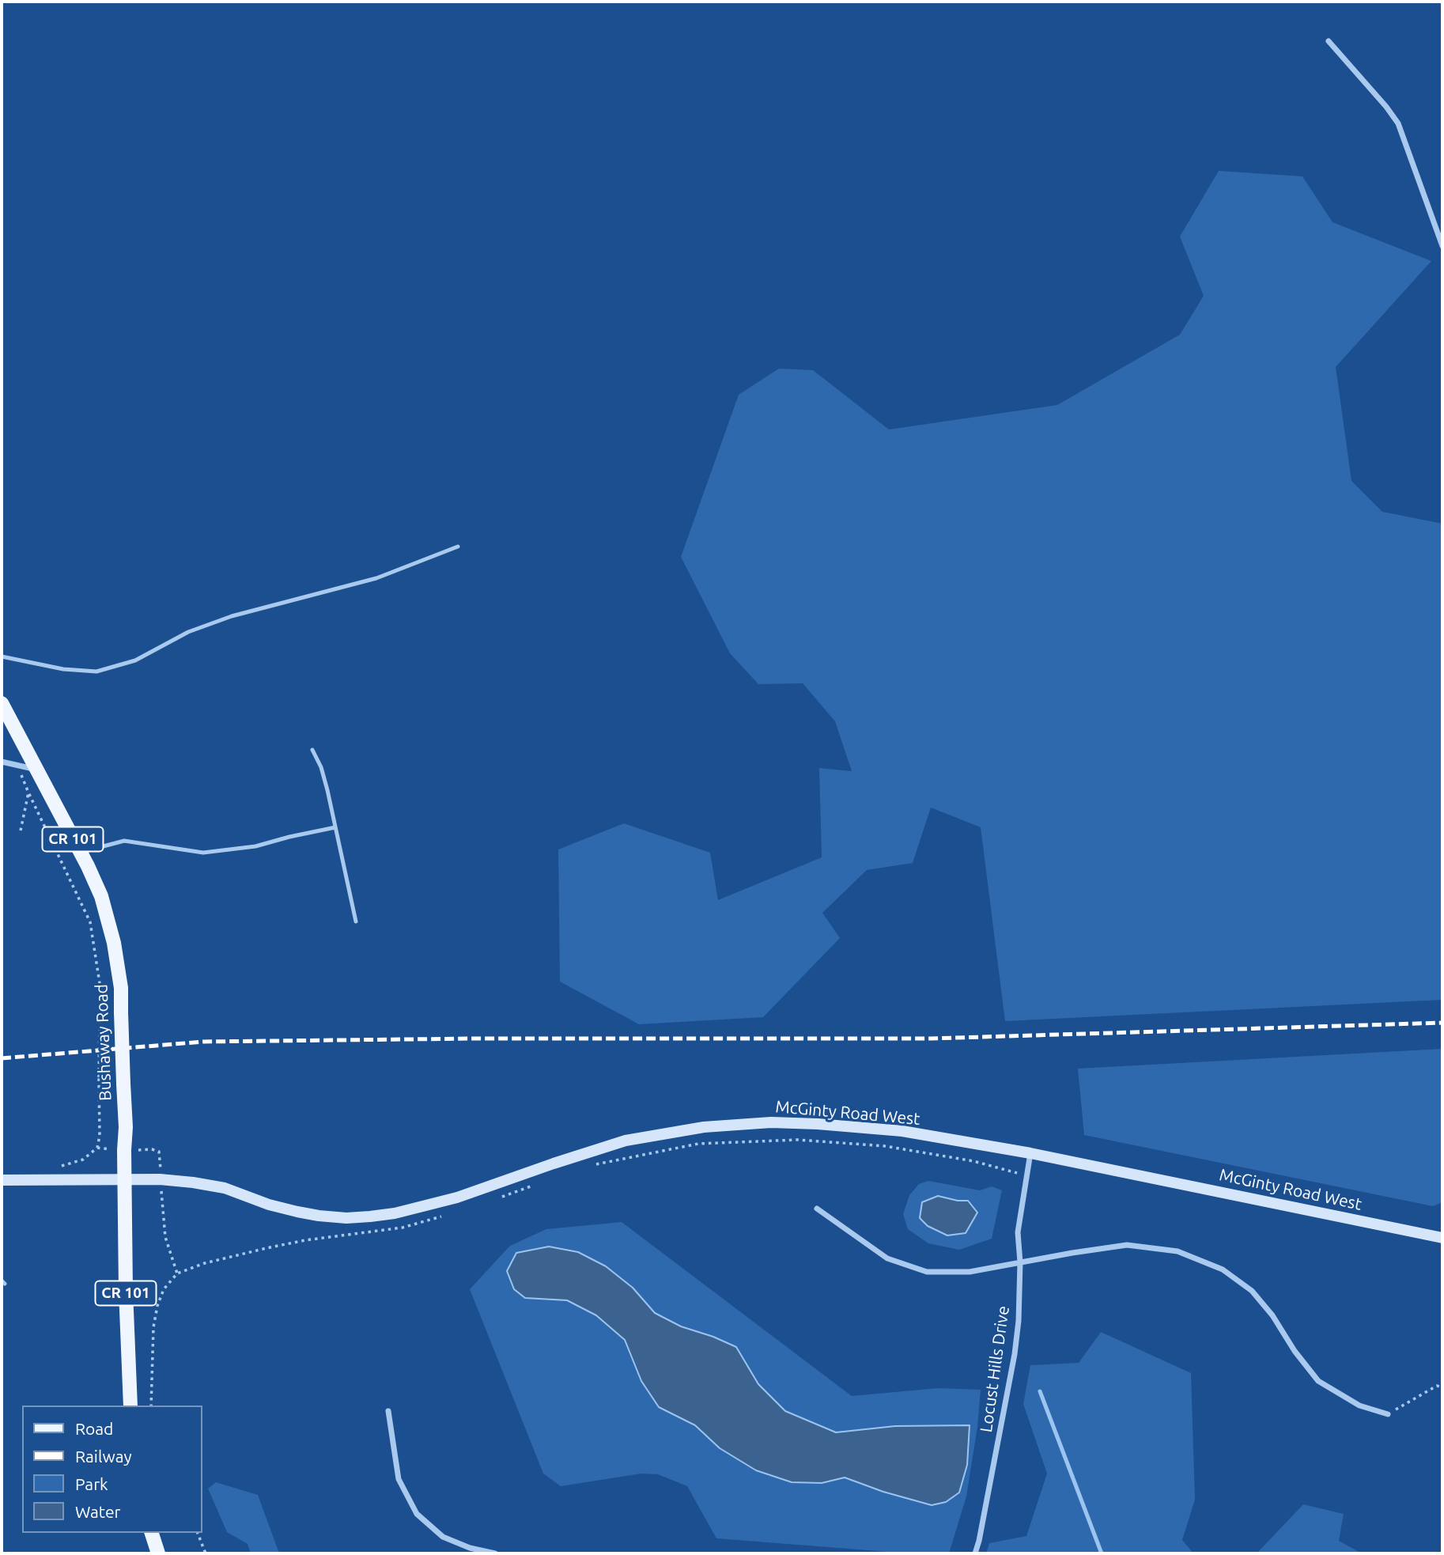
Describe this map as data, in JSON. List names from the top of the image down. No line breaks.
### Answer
{"streets":{"main road":["CR 101","Bushaway Road","McGinty Road West"],"street":["Locust Hills Drive"]},"crossings":[["Bushaway Road","McGinty Road West"],["McGinty Road West","Locust Hills Drive"]],"legend":["Road","Railway","Park","Water"]}
